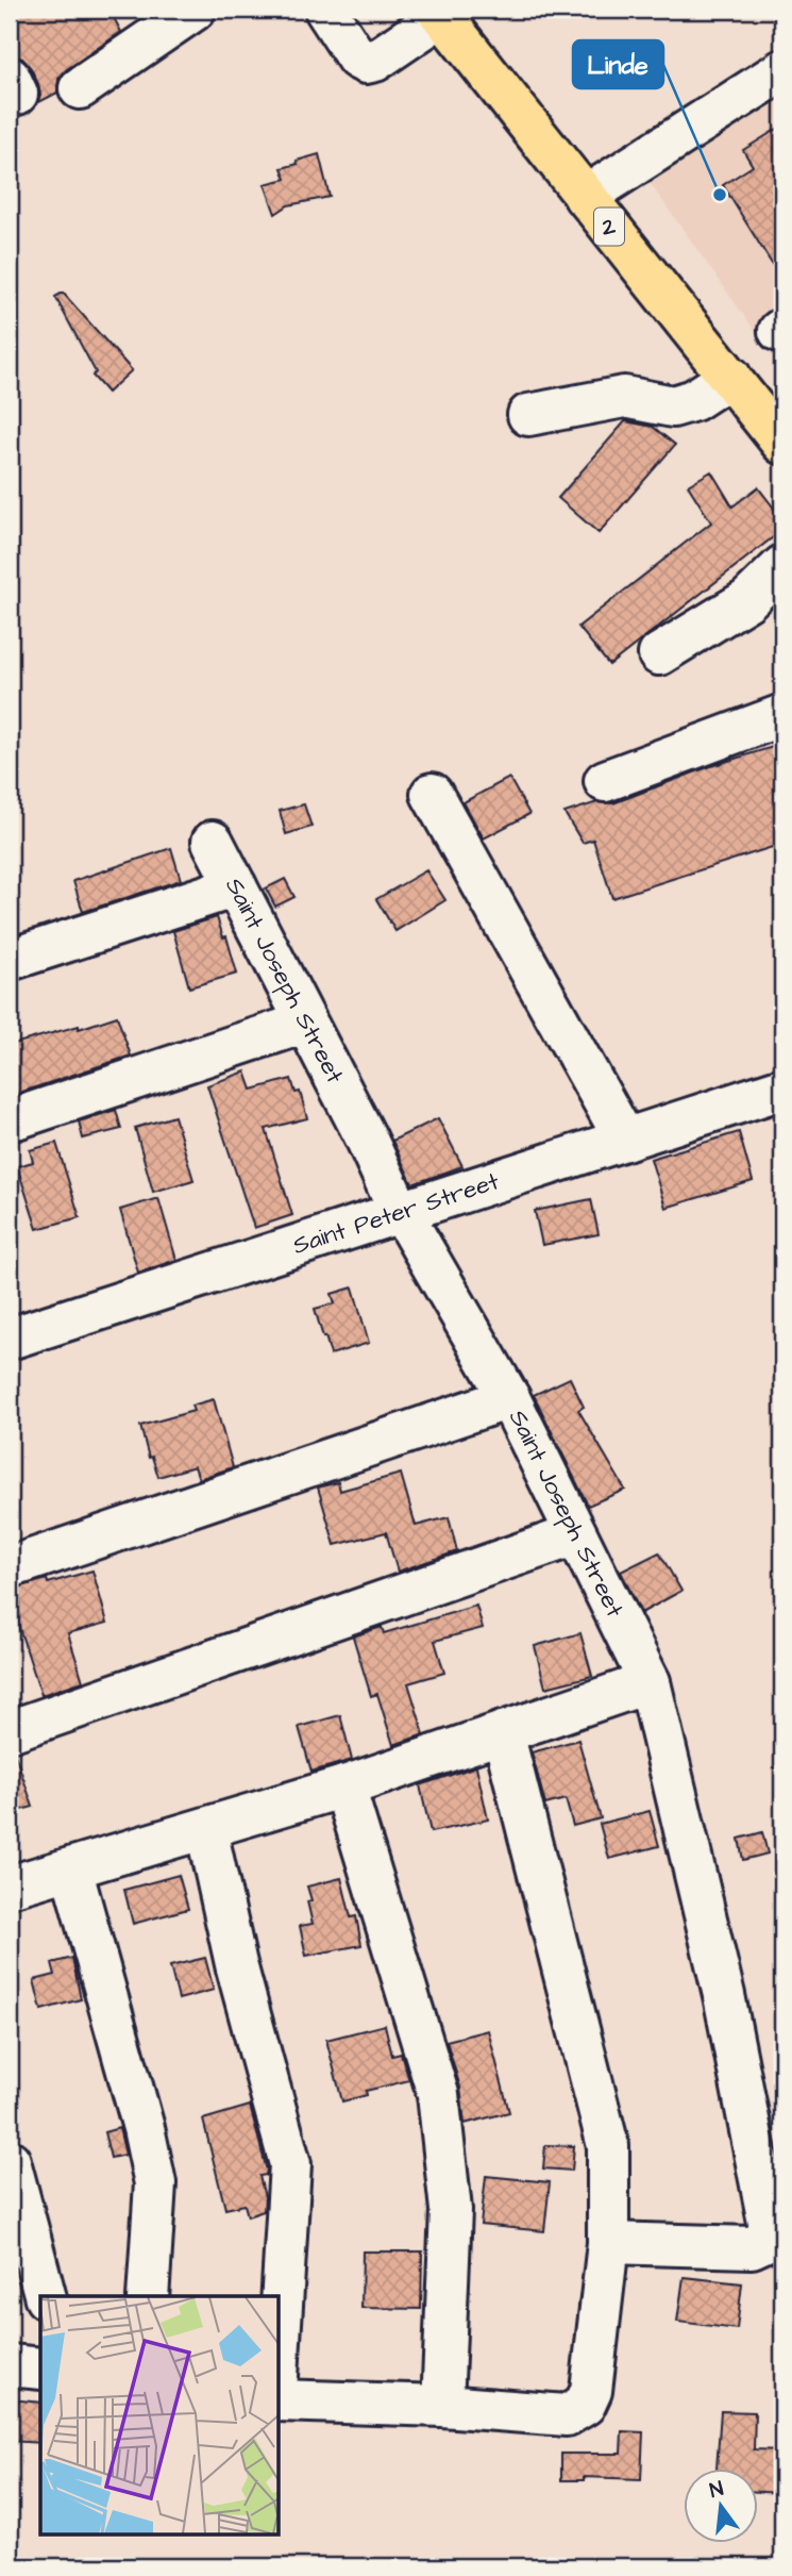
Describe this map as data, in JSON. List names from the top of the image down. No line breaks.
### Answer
{"streets":{"highway":["2"],"street":["Saint Joseph Street","Saint Peter Street"]},"crossings":[["Saint Joseph Street","Saint Peter Street"]],"places":["Linde"],"north":"top"}
